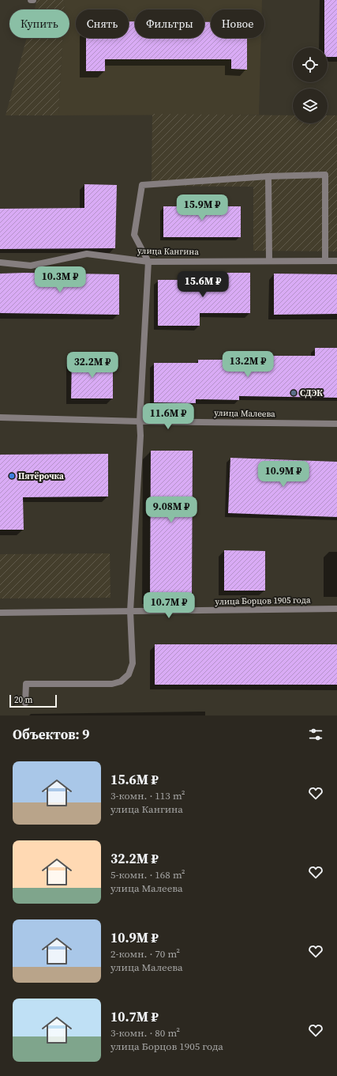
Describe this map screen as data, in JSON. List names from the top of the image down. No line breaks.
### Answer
{"streets":{"street":["улица Кангина","улица Малеева","улица Борцов 1905 года"]},"places":["СДЭК","Пятёрочка"],"scale_bar":"20 m","page":{"chip":["Купить","Снять","Фильтры","Новое"],"price":["15.9M ₽","10.3M ₽","15.6M ₽","13.2M ₽","32.2M ₽","11.6M ₽","10.9M ₽","9.08M ₽","10.7M ₽"],"scale":"20 m","heading":"Объектов: 9","list":[{"name":"15.6M ₽","note":"3-комн. · 113 m² · улица Кангина"},{"name":"32.2M ₽","note":"5-комн. · 168 m² · улица Малеева"},{"name":"10.9M ₽","note":"2-комн. · 70 m² · улица Малеева"},{"name":"10.7M ₽","note":"3-комн. · 80 m² · улица Борцов 1905 года"}]}}
